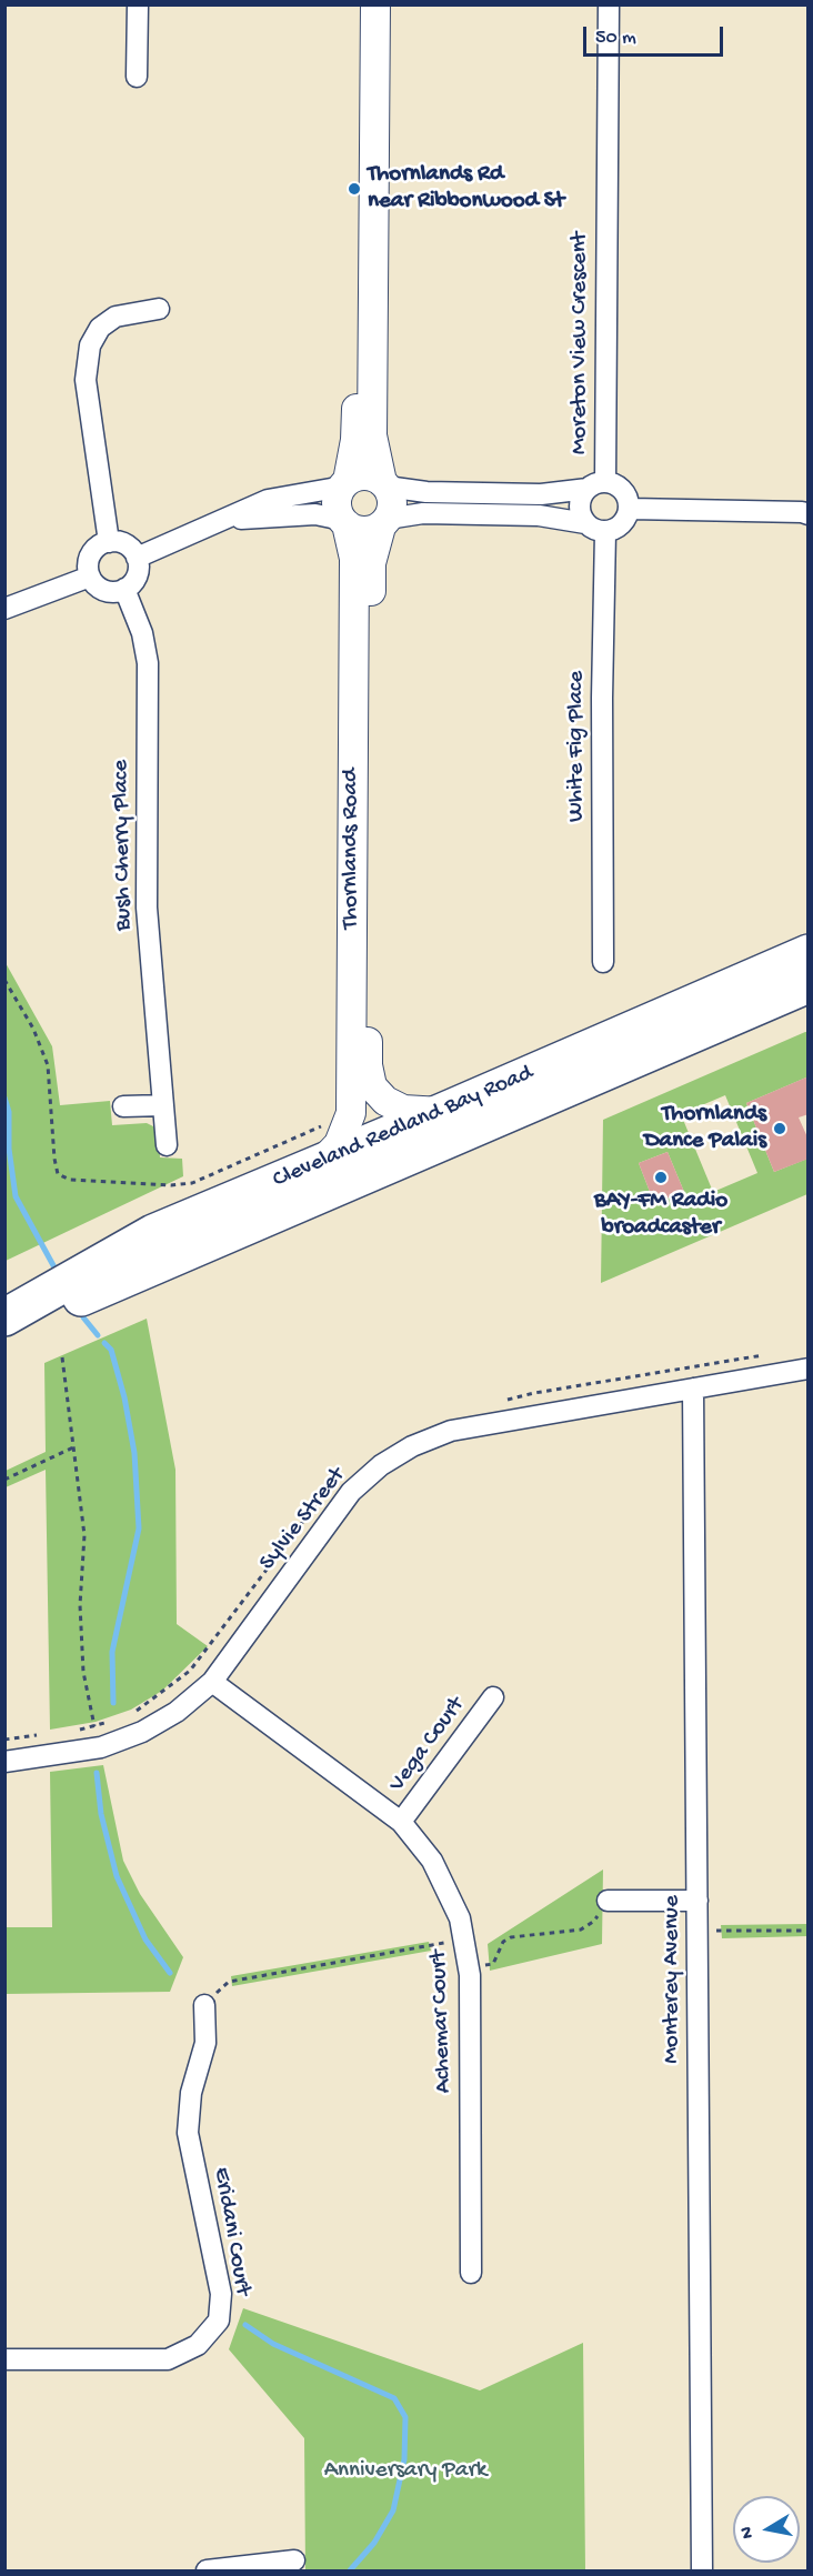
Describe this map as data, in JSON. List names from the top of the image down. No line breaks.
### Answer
{"streets":{"highway":["Cleveland Redland Bay Road"],"street":["Moreton View Crescent","White Fig Place","Bush Cherry Place","Thornlands Road","Sylvie Street","Vega Court","Monterey Avenue","Achemar Court","Eridani Court"]},"crossings":[["Moreton View Crescent","White Fig Place"],["Thornlands Road","Cleveland Redland Bay Road"],["Sylvie Street","Monterey Avenue"],["Sylvie Street","Achemar Court"],["Vega Court","Achemar Court"]],"parks":["Anniversary Park"],"places":["Thornlands Rd near Ribbonwood St","Thornlands Dance Palais","BAY-FM Radio broadcaster"],"scale_bar":"50 m","north":"left"}
